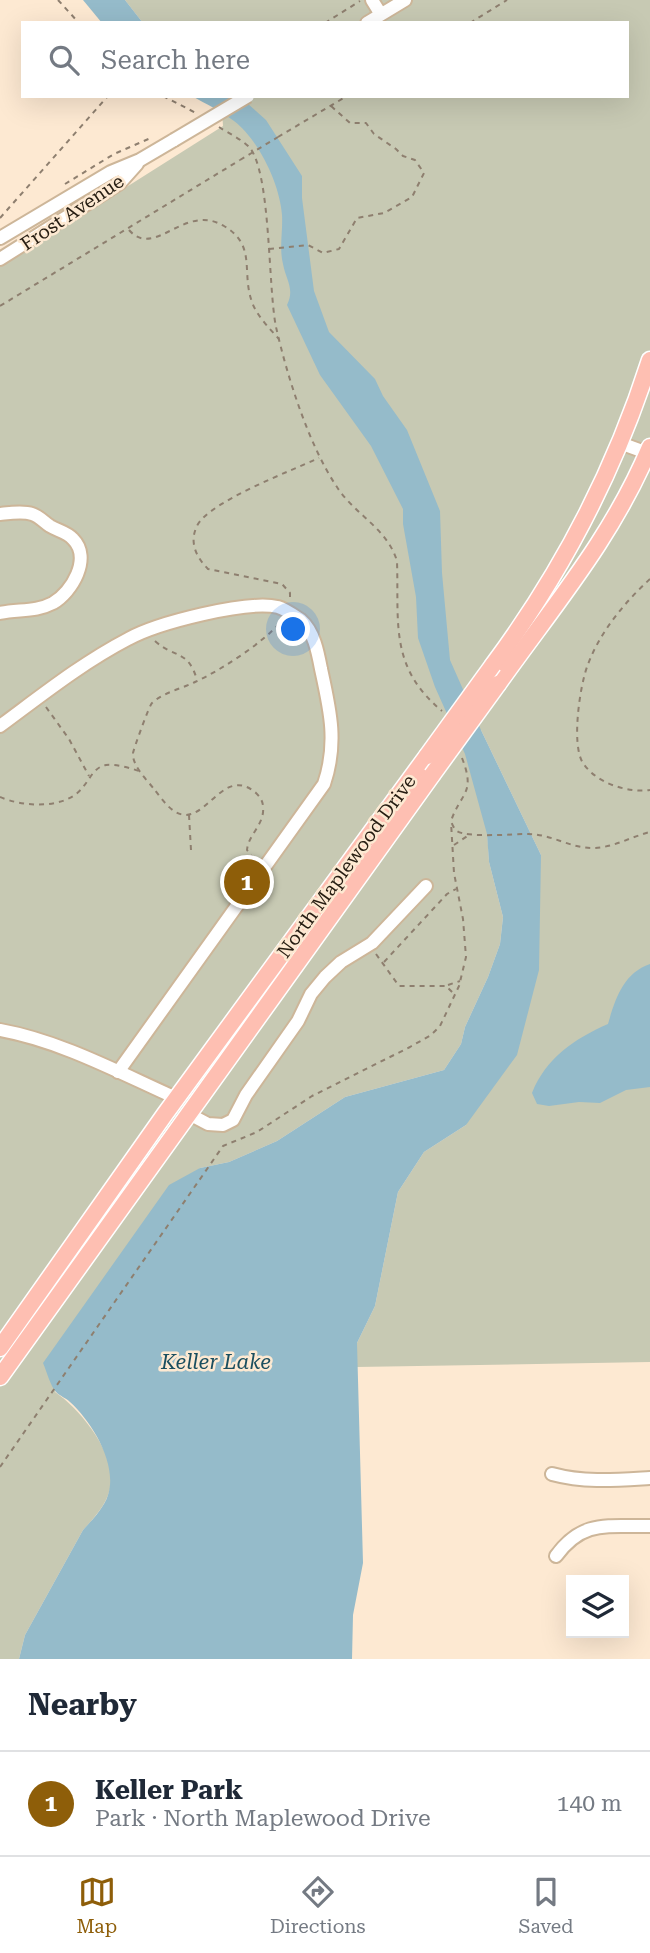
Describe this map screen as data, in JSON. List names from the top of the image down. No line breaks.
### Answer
{"streets":{"main road":["North Maplewood Drive"],"street":["Frost Avenue"]},"water":["Keller Lake"],"page":{"search":"Search here","pins":"1","heading":"Nearby","list":[{"mark":"1","name":"Keller Park","note":"Park · North Maplewood Drive","value":"140 m"}],"nav":["Map","Directions","Saved"]}}
